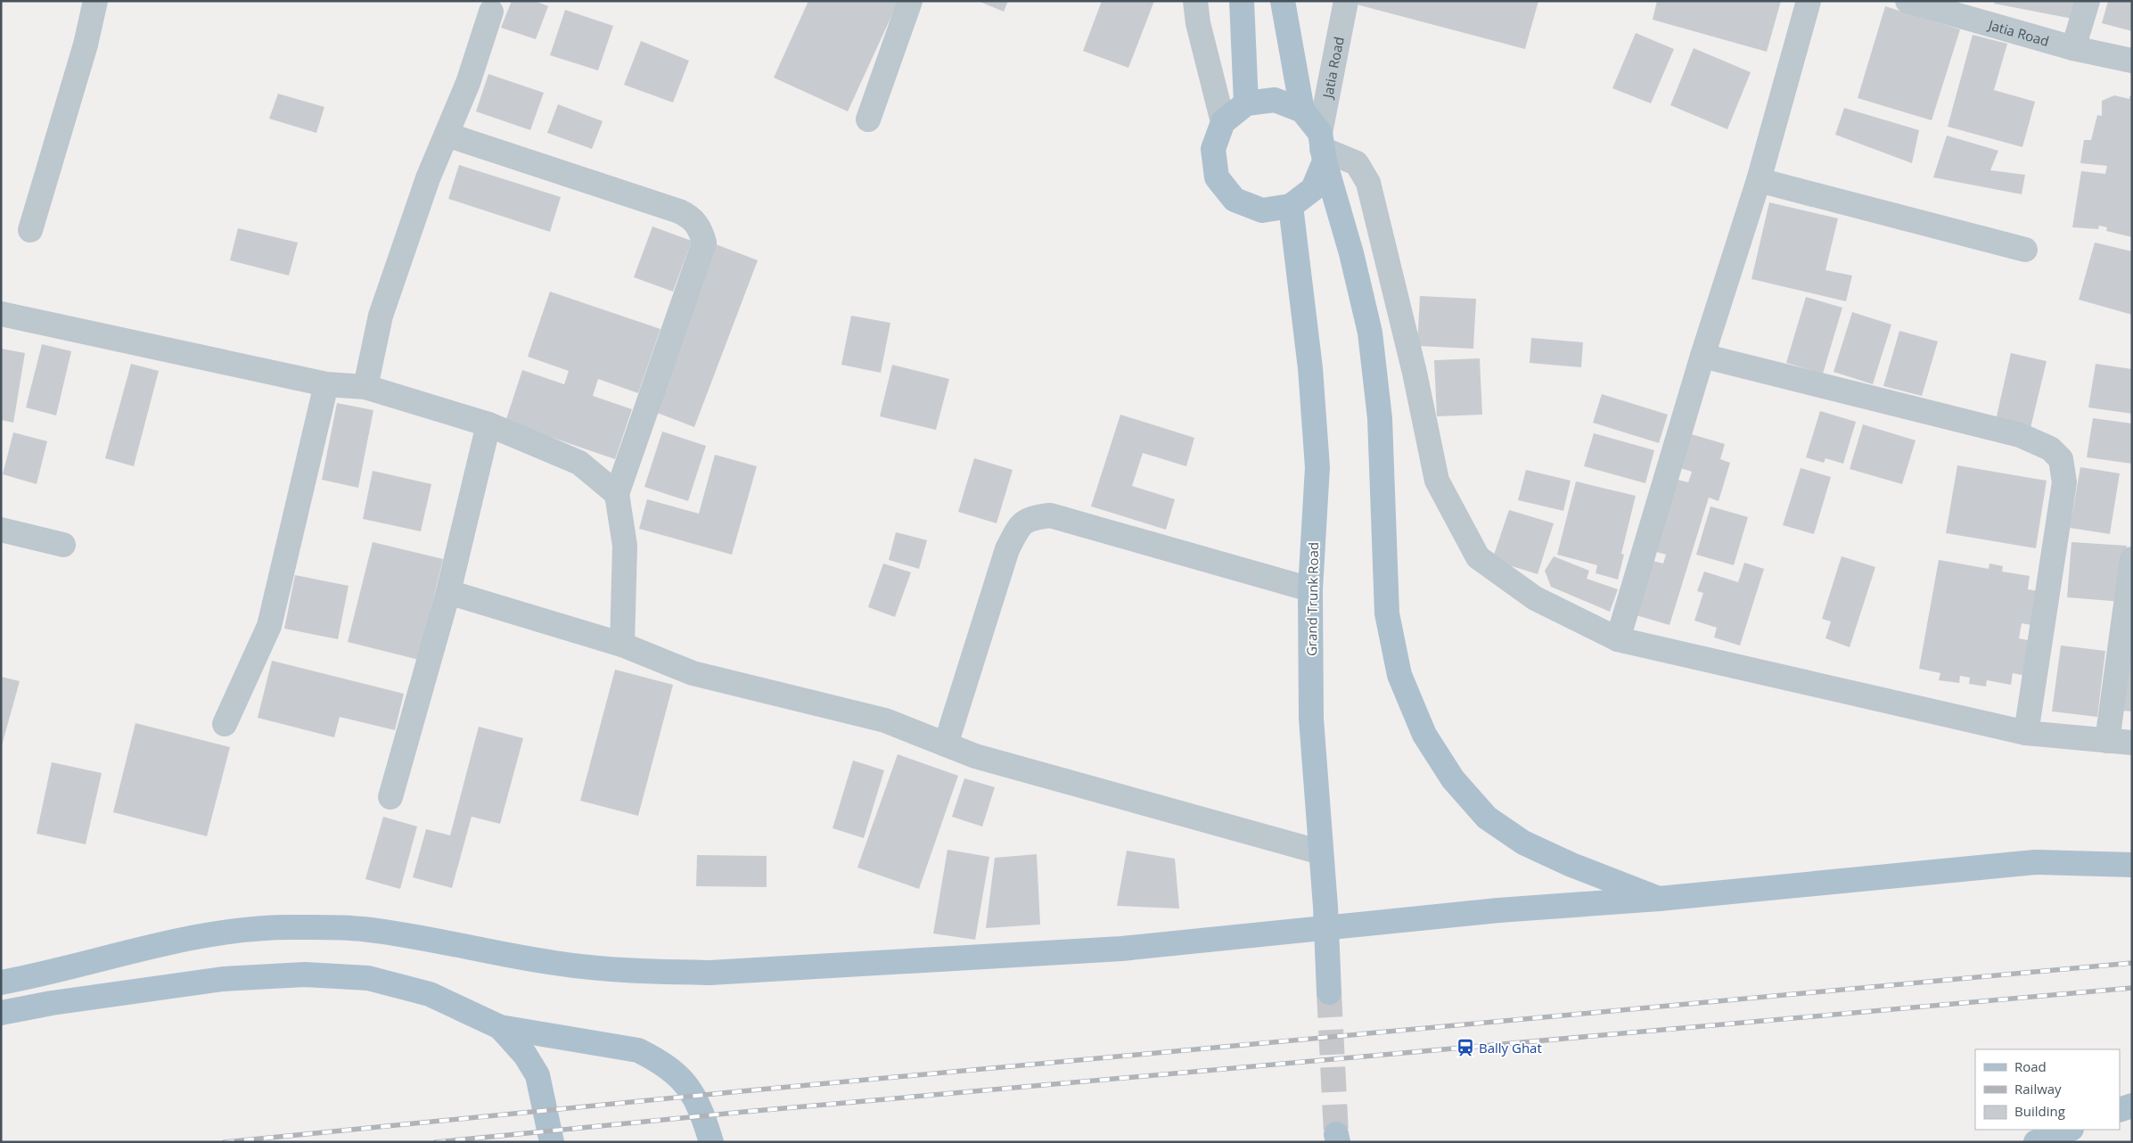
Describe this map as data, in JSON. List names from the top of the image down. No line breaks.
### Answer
{"streets":{"main road":["Grand Trunk Road"],"street":["Jatia Road"]},"crossings":[["Jatia Road","Grand Trunk Road"]],"places":{"station":["Bally Ghat"]},"legend":["Road","Railway","Building"]}
